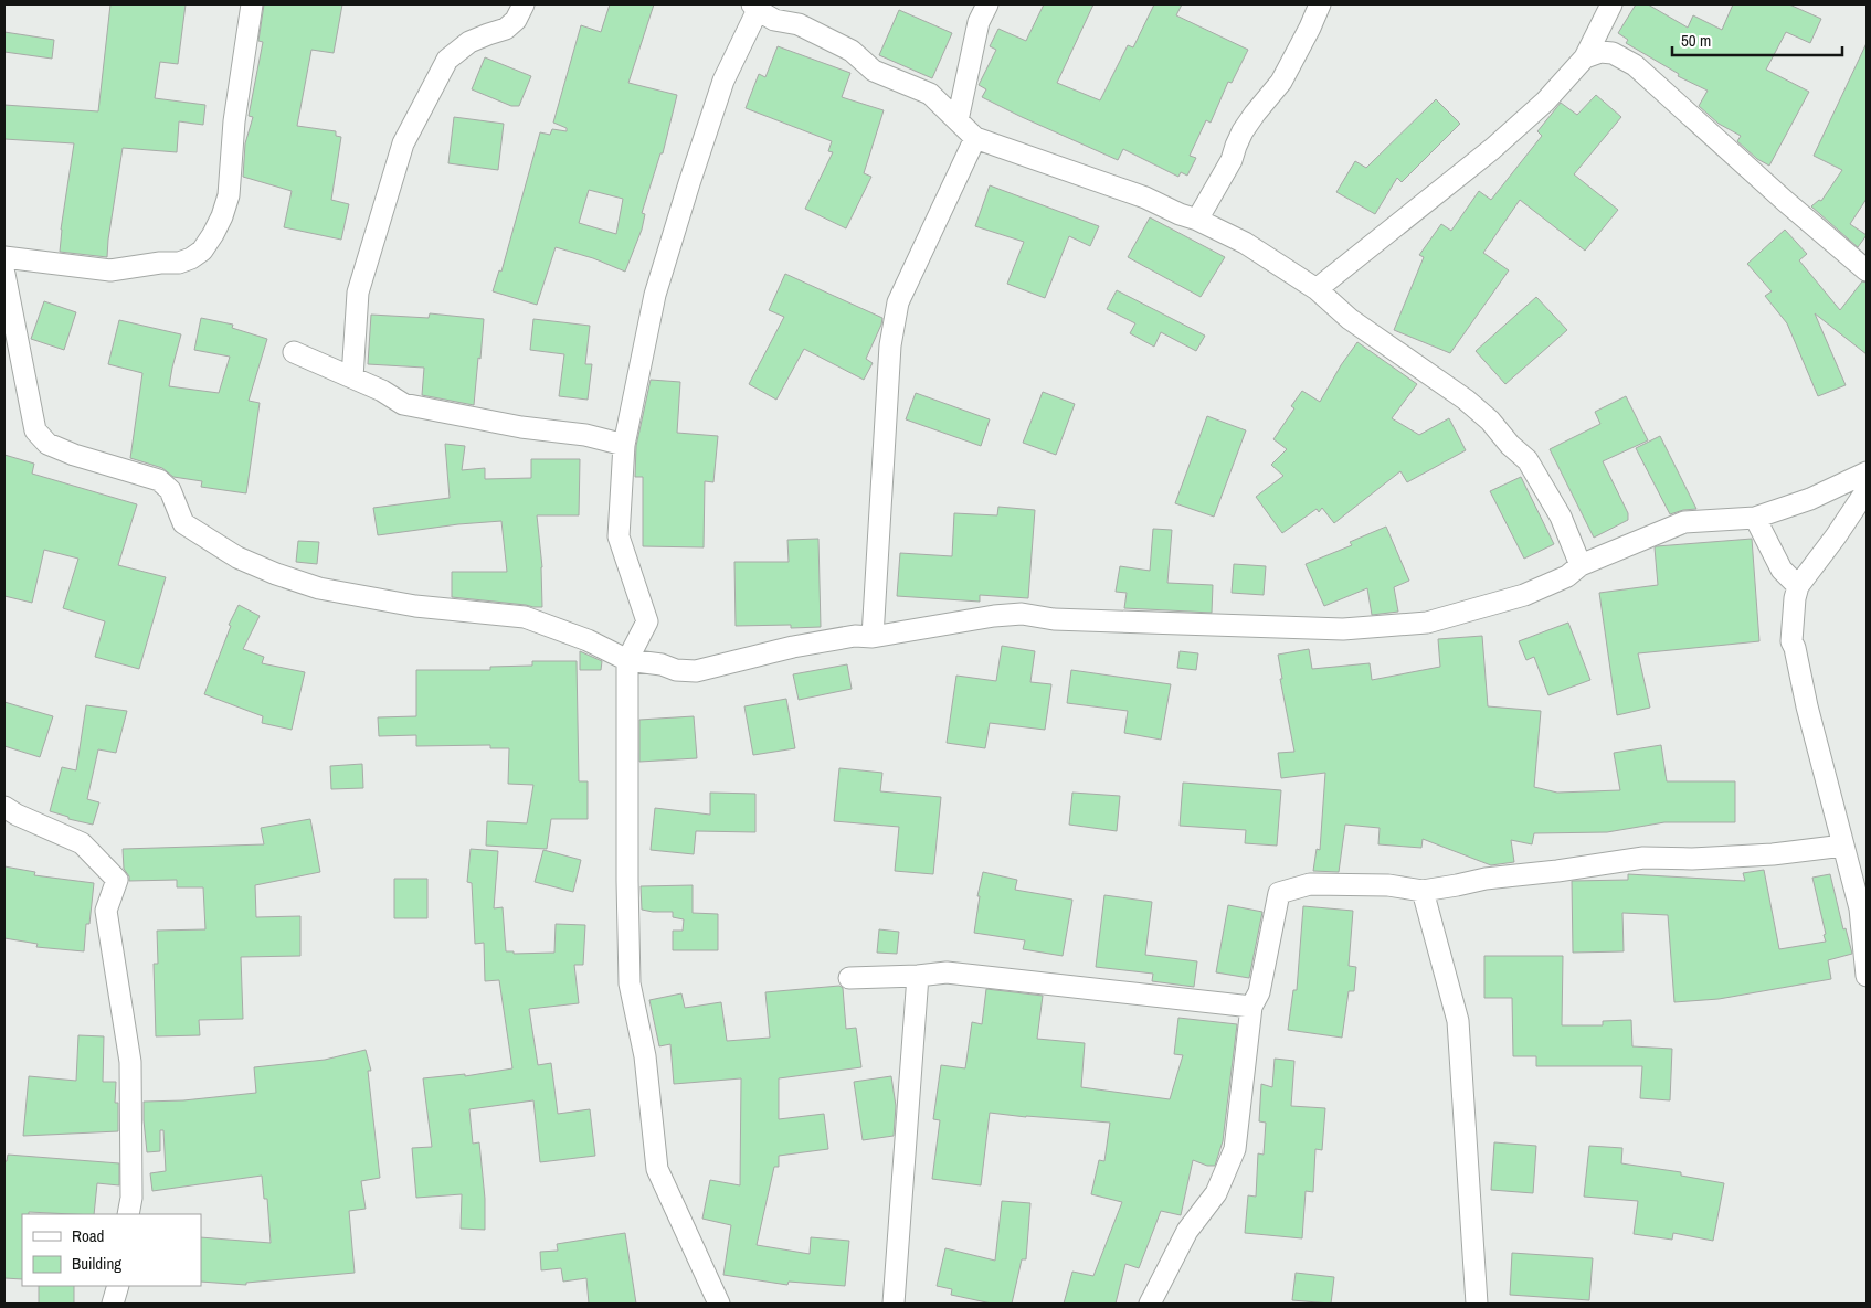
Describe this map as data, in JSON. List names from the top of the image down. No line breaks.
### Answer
{"legend":["Road","Building"],"scale_bar":"50 m"}
